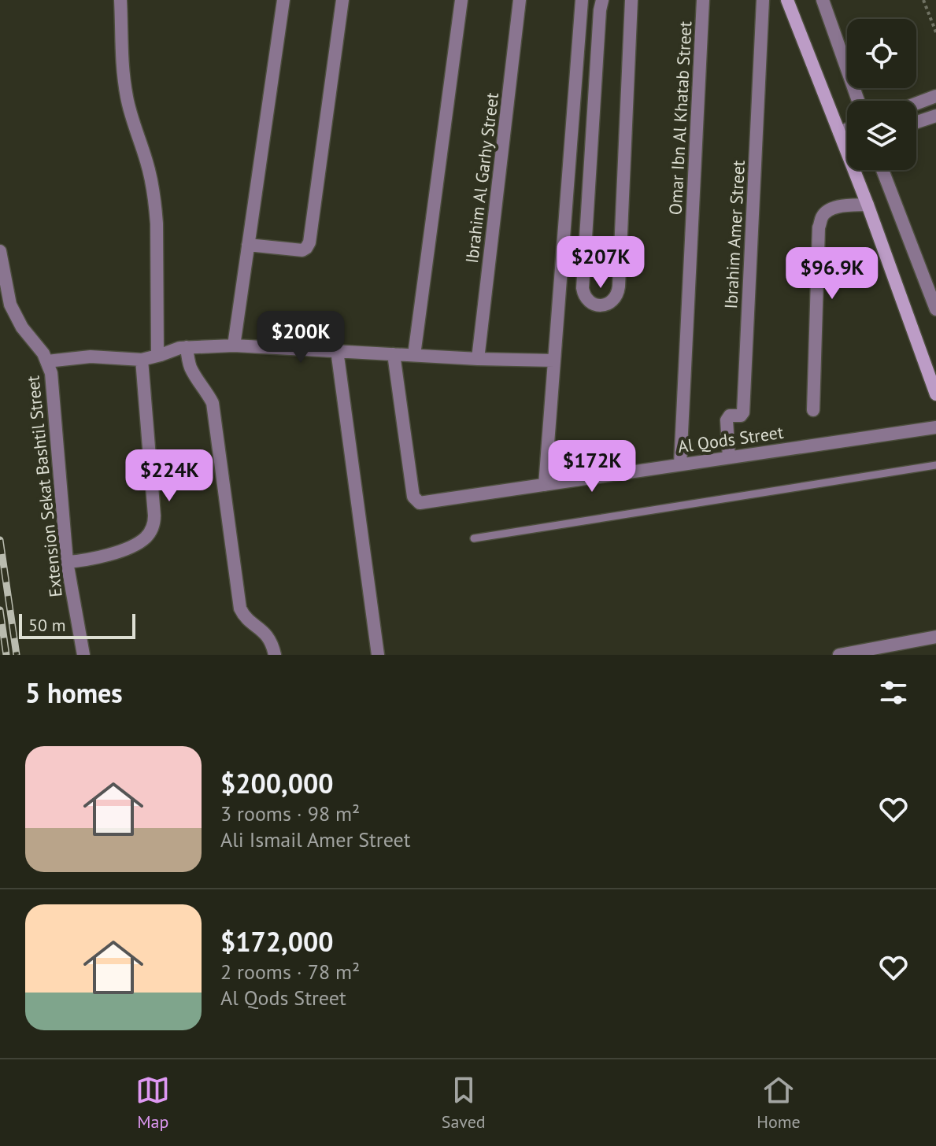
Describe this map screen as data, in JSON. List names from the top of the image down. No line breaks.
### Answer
{"streets":{"street":["Omar Ibn Al Khatab Street","Ibrahim Al Garhy Street","Ibrahim Amer Street","Al Qods Street","Extension Sekat Bashtil Street"]},"crossings":[["Omar Ibn Al Khatab Street","Al Qods Street"],["Ibrahim Amer Street","Al Qods Street"]],"scale_bar":"50 m","page":{"price":["$207K","$96.9K","$200K","$172K","$224K"],"scale":"50 m","heading":"5 homes","list":[{"name":"$200,000","note":"3 rooms · 98 m² · Ali Ismail Amer Street"},{"name":"$172,000","note":"2 rooms · 78 m² · Al Qods Street"}],"tabs":["Map","Saved","Home"]}}
